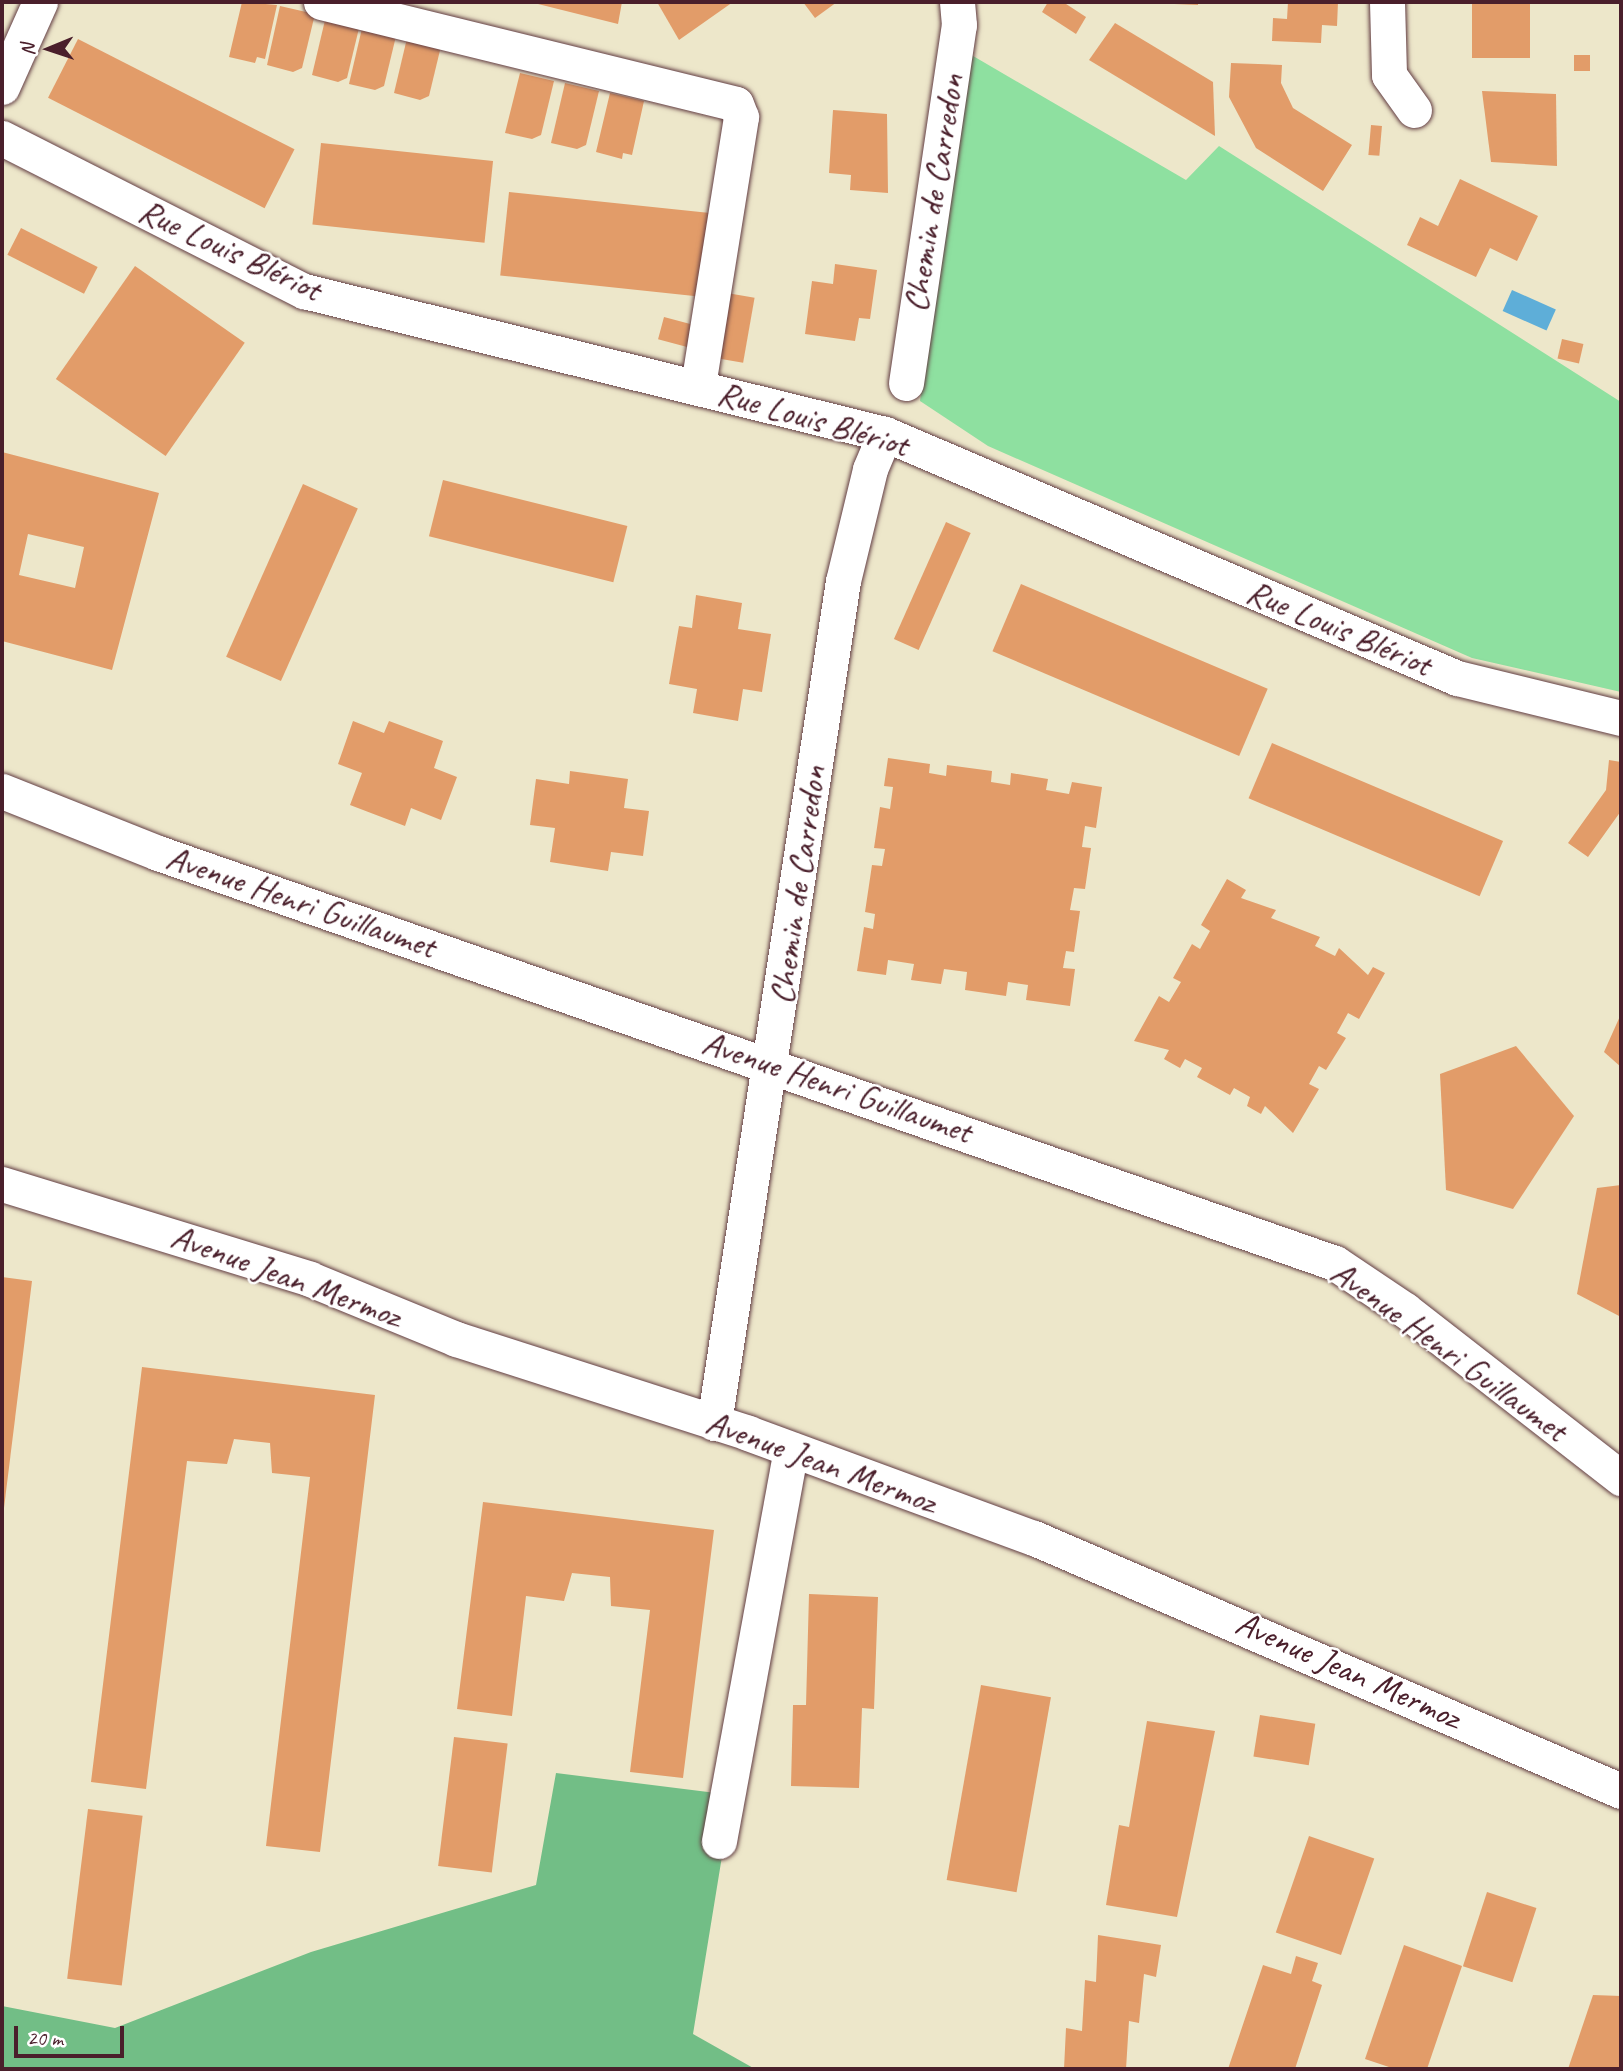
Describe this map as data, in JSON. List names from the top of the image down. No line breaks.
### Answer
{"streets":{"street":["Chemin de Carredon","Rue Louis Blériot","Avenue Henri Guillaumet","Avenue Jean Mermoz"]},"crossings":[["Chemin de Carredon","Rue Louis Blériot"],["Chemin de Carredon","Avenue Henri Guillaumet"],["Chemin de Carredon","Avenue Jean Mermoz"]],"scale_bar":"20 m","north":"left"}
